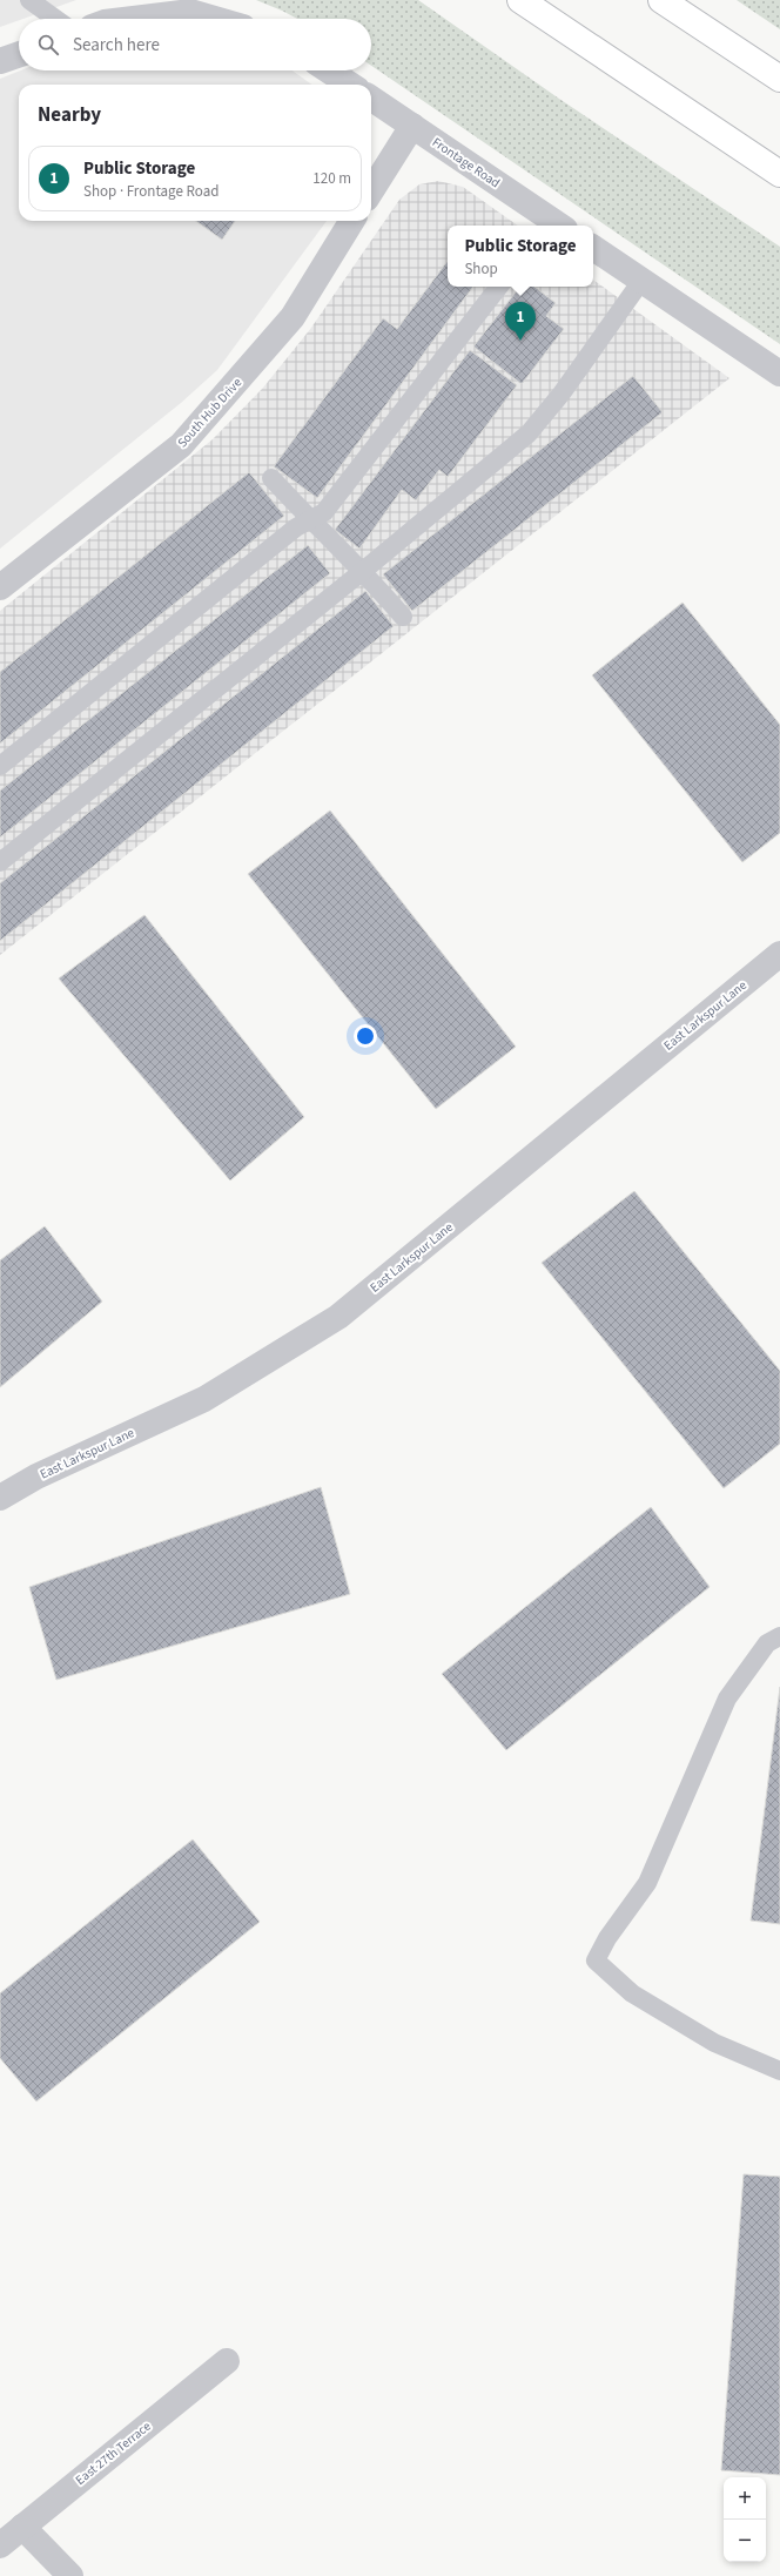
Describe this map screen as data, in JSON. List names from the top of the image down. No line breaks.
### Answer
{"streets":{"street":["Frontage Road","South Hub Drive","East Larkspur Lane","East 27th Terrace"]},"page":{"search":"Search here","heading":"Nearby","list":[{"mark":"1","name":"Public Storage","note":"Shop · Frontage Road","value":"120 m"}],"popup":["Public Storage","Shop"],"pins":"1","map_buttons":["+","−"]}}
